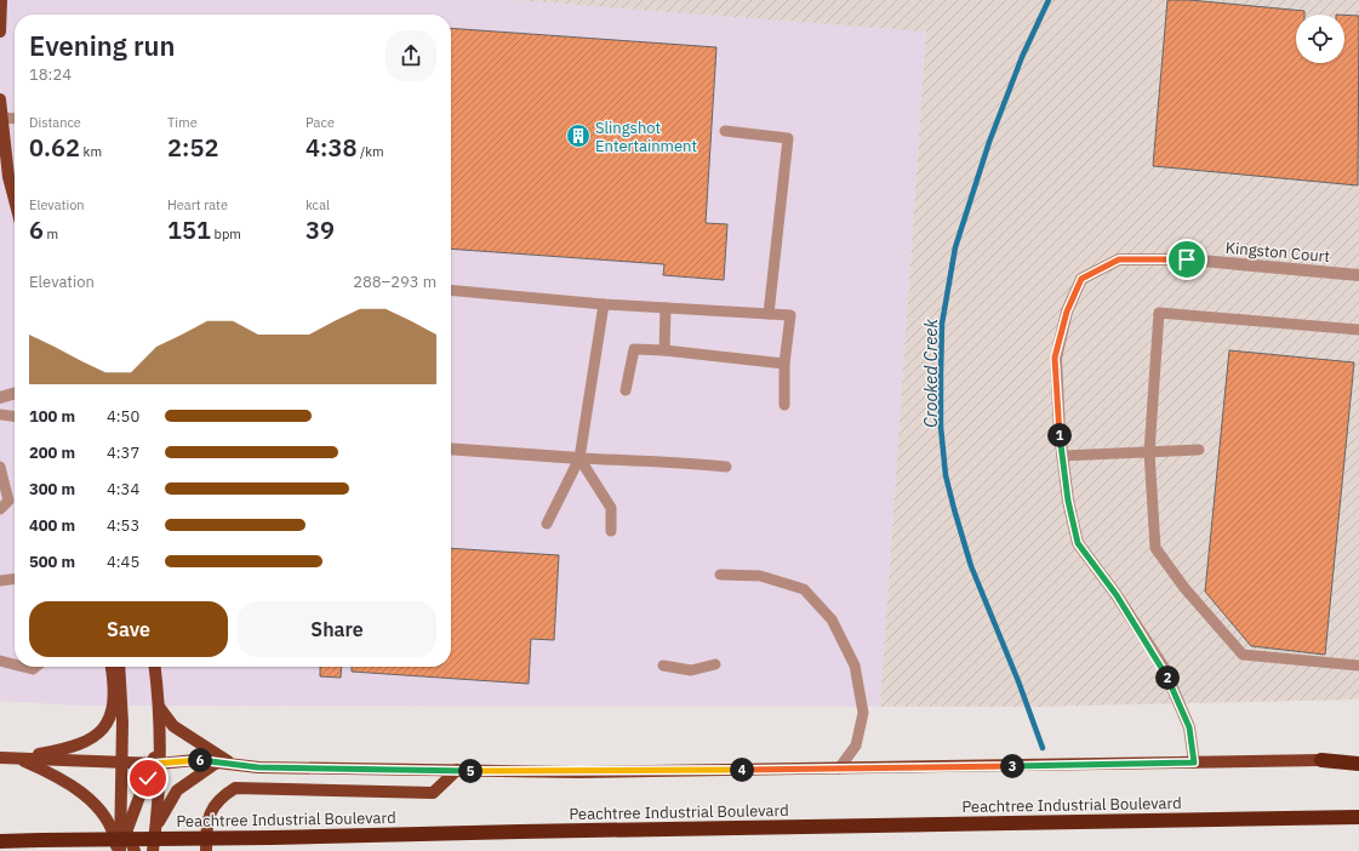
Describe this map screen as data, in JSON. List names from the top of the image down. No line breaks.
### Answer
{"streets":{"highway":["Peachtree Industrial Boulevard"],"street":["Kingston Court"]},"water":["Crooked Creek"],"places":{"building":["Slingshot Entertainment"]},"page":{"heading":["Evening run","18:24"],"stats":[["Distance","0.62 km"],["Time","2:52"],["Pace","4:38 /km"],["Elevation","6 m"],["Heart rate","151 bpm"],["kcal","39"]],"chart":["Elevation","288–293 m"],"list":[{"name":"100 m","note":"4:50"},{"name":"200 m","note":"4:37"},{"name":"300 m","note":"4:34"},{"name":"400 m","note":"4:53"},{"name":"500 m","note":"4:45"}],"pins":["1","2","6","3","4","5"],"buttons":["Save","Share"]}}
